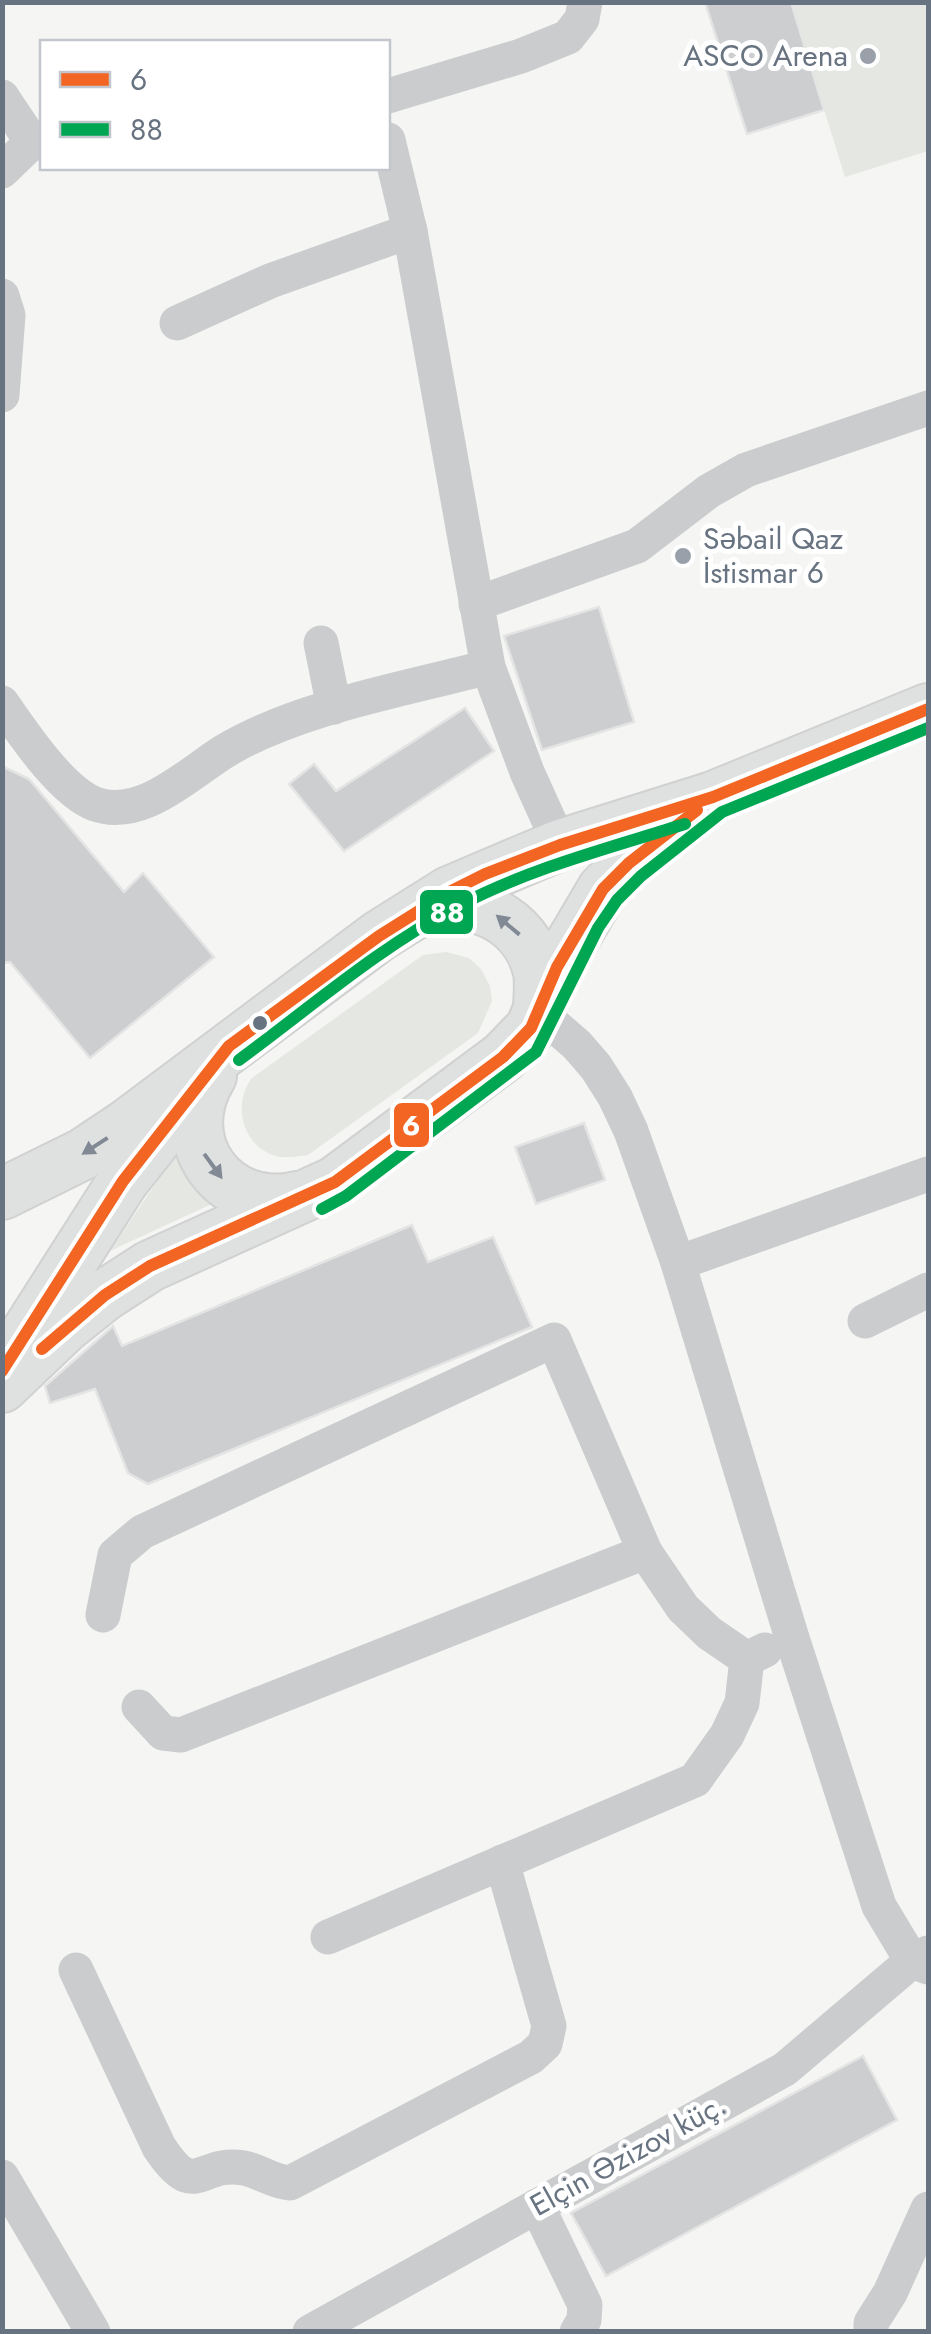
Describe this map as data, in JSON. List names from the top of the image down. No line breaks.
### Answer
{"streets":{"street":["Elçin Əzizov küç."]},"places":["ASCO Arena","Səbail Qaz İstismar 6"],"lines":["transit line 6","transit line 88"],"legend":["6","88"]}
